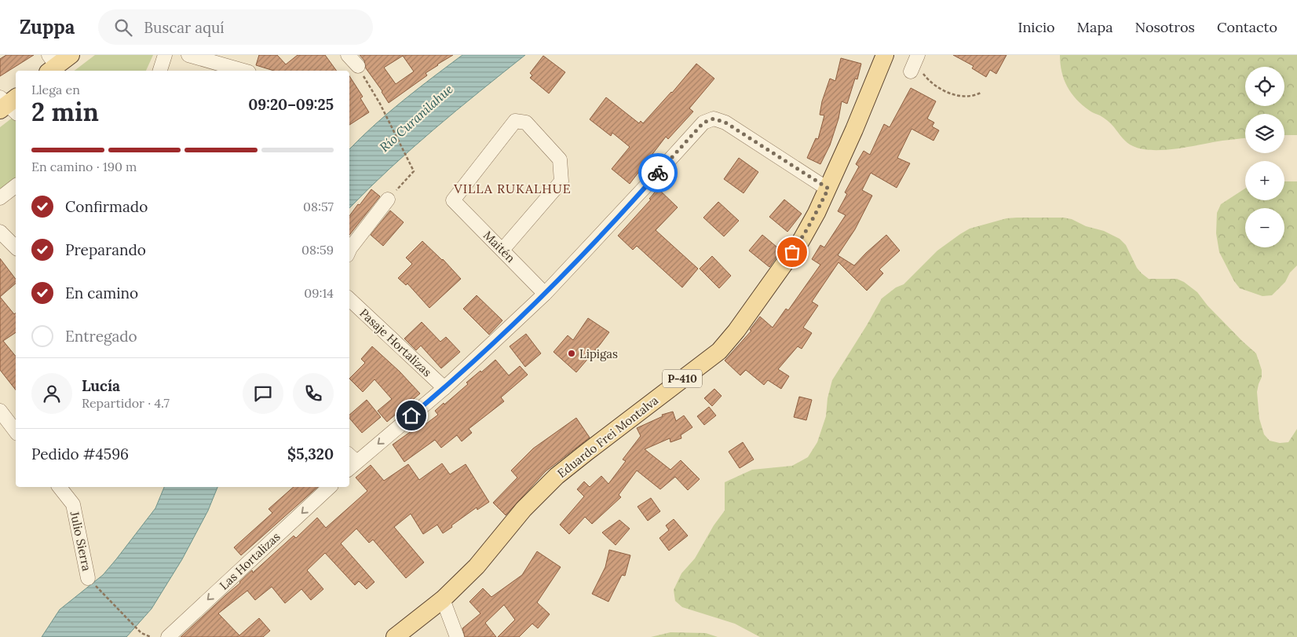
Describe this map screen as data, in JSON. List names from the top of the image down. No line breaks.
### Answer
{"streets":{"main road":["P-410","Eduardo Frei Montalva"],"street":["Maitén","Pasaje Hortalizas","Julio Sierra","Las Hortalizas"]},"one_way":["Las Hortalizas"],"districts":["VILLA RUKALHUE"],"water":["Río Curanilahue"],"places":["Lipigas"],"page":{"header":"Zuppa","search":"Buscar aquí","nav":["Inicio","Mapa","Nosotros","Contacto"],"map_buttons":["+","−"],"heading":["2 min","Llega en","09:20–09:25"],"panel":["Lucía","Repartidor · 4.7","Pedido #4596","$5,320"],"bar":"En camino · 190 m","list":[["Confirmado","08:57"],["Preparando","08:59"],["En camino","09:14"],"Entregado"]}}
